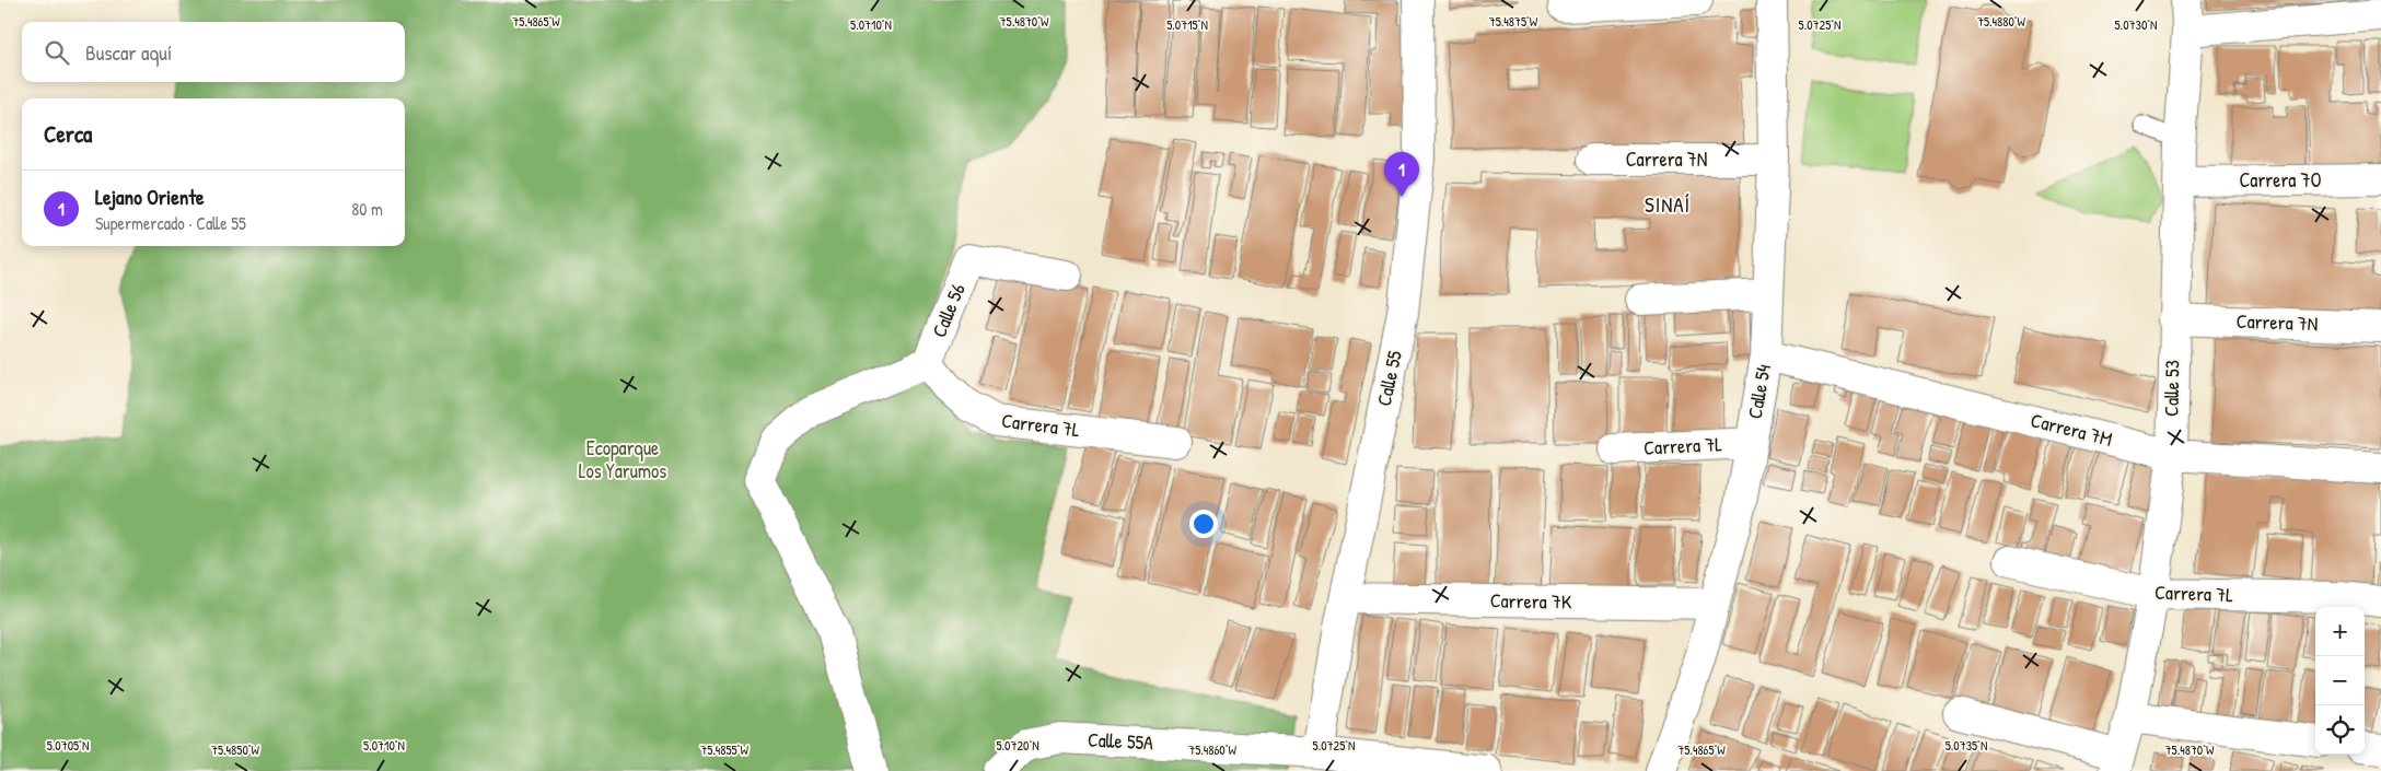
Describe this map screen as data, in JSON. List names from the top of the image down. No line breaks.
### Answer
{"streets":{"street":["Carrera 7N","Carrera 7O","Calle 56","Calle 55","Calle 53","Calle 54","Carrera 7L","Carrera 7M","Carrera 7K","Calle 55A"]},"crossings":[["Carrera 7N","Calle 53"],["Carrera 7N","Calle 54"],["Carrera 7O","Calle 53"],["Calle 56","Carrera 7L"],["Calle 55","Carrera 7K"],["Calle 55","Calle 55A"],["Calle 53","Carrera 7L"],["Calle 53","Carrera 7M"],["Calle 54","Carrera 7L"],["Calle 54","Carrera 7M"],["Calle 54","Carrera 7K"]],"districts":["SINAÍ"],"parks":["Ecoparque Los Yarumos"],"page":{"search":"Buscar aquí","heading":"Cerca","pins":"1","list":[{"mark":"1","name":"Lejano Oriente","note":"Supermercado · Calle 55","value":"80 m"}],"map_buttons":["+","−"]},"coordinates":["75.4875°W","75.4865°W","75.4870°W","75.4880°W","5.0710°N","5.0715°N","5.0725°N","5.0730°N","5.0705°N","5.0720°N","5.0735°N","75.4850°W","75.4855°W","75.4860°W"]}
